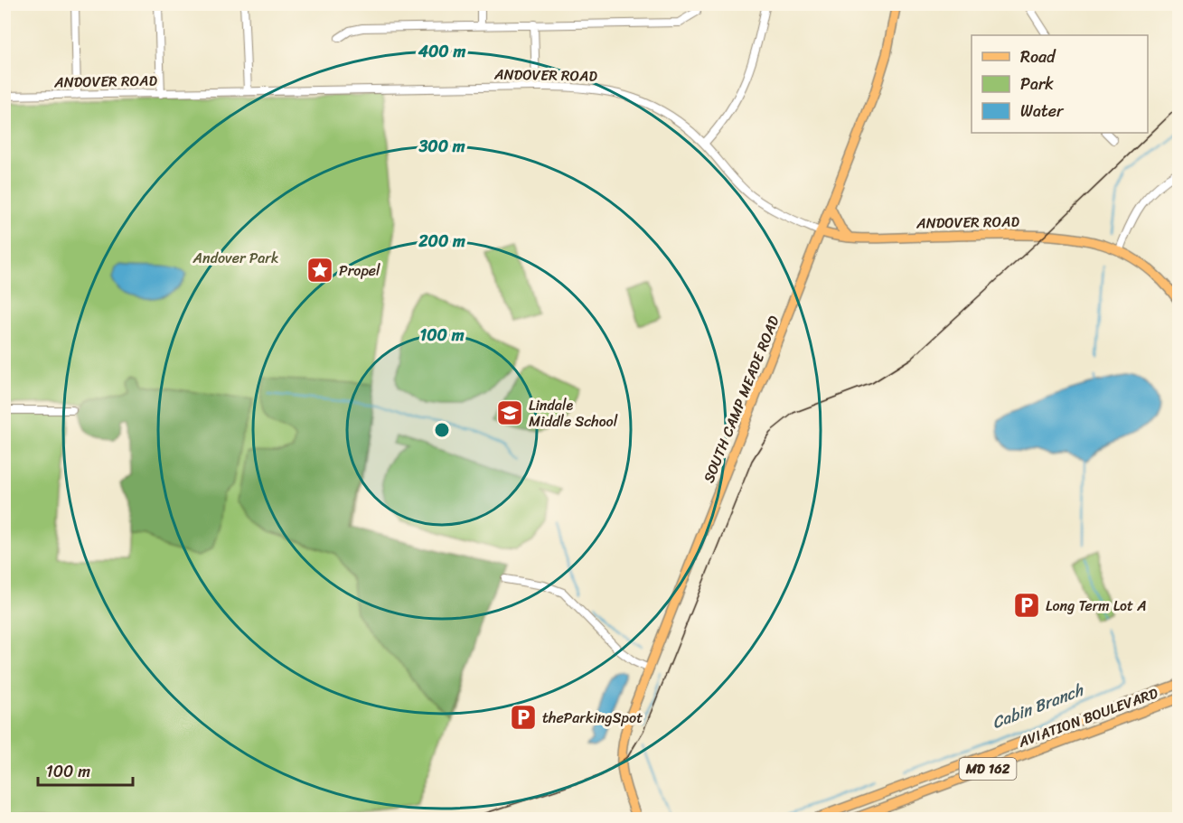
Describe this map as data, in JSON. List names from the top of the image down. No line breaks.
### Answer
{"streets":{"main road":["ANDOVER ROAD","SOUTH CAMP MEADE ROAD","AVIATION BOULEVARD","MD 162"]},"crossings":[["ANDOVER ROAD","SOUTH CAMP MEADE ROAD"]],"water":["Cabin Branch"],"parks":["Andover Park"],"places":{"place":["Propel"],"school or university":["Lindale Middle School"],"parking":["Long Term Lot A","theParkingSpot"]},"legend":["Road","Park","Water"],"scale_bar":"100 m","rings":["400 m","300 m","200 m","100 m"]}
